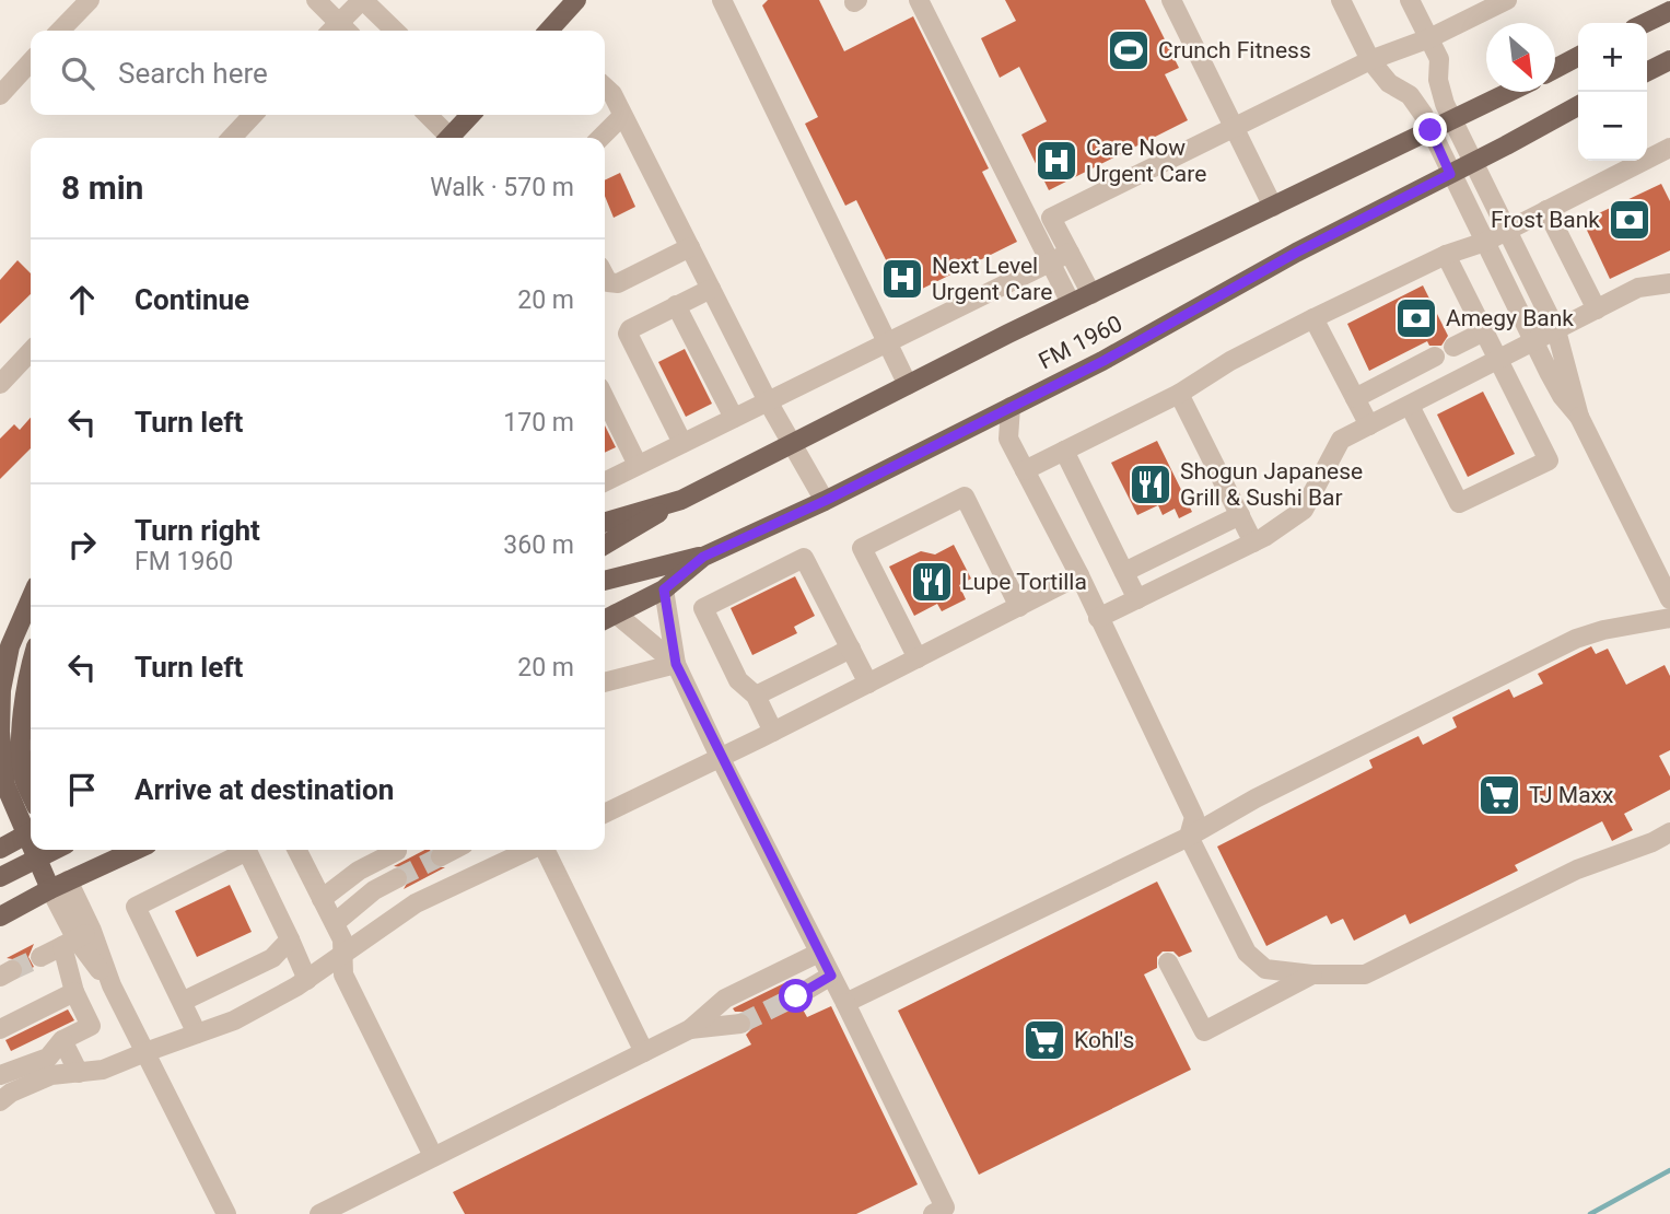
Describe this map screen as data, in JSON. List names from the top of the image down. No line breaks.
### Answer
{"streets":{"main road":["FM 1960"]},"places":{"sports":["Crunch Fitness"],"hospital":["Care Now Urgent Care","Next Level Urgent Care"],"bank":["Frost Bank","Amegy Bank"],"restaurant":["Shogun Japanese Grill & Sushi Bar","Lupe Tortilla"],"supermarket":["TJ Maxx","Kohl's"]},"north":"bottom right","page":{"map_buttons":["+","−"],"search":"Search here","heading":["8 min","Walk · 570 m"],"list":[["Continue","20 m"],["Turn left","170 m"],["Turn right","FM 1960","360 m"],["Turn left","20 m"],"Arrive at destination"]}}
